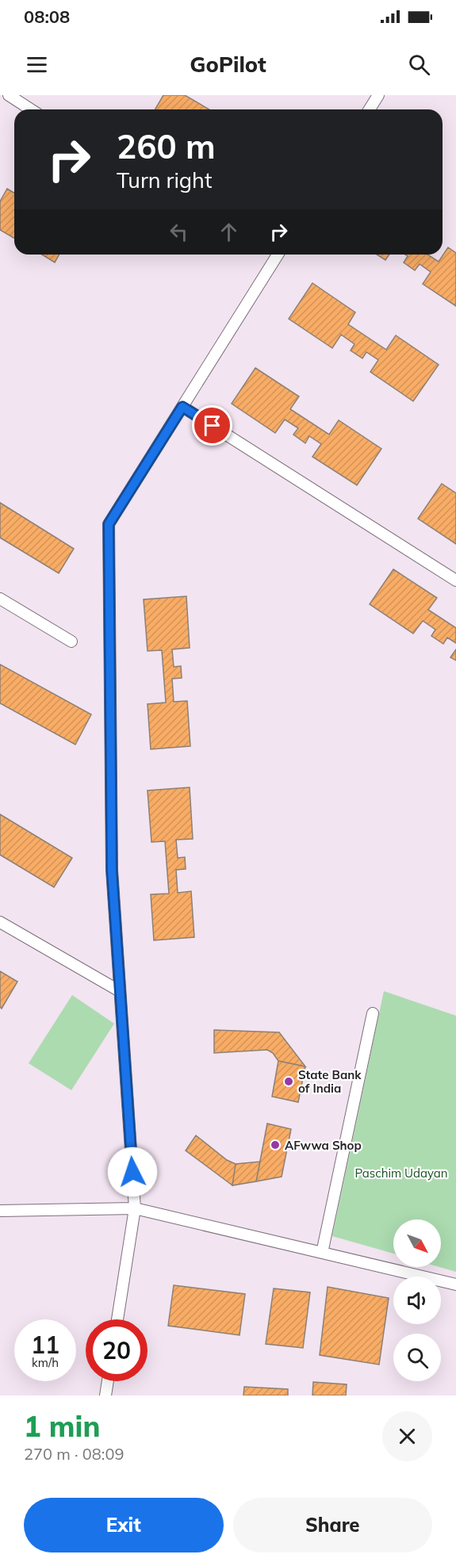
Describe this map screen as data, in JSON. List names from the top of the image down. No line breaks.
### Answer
{"parks":["Paschim Udayan"],"places":["State Bank of India","AFwwa Shop"],"north":"bottom right","page":{"status":"08:08","header":"GoPilot","turn":["260 m","Turn right"],"speed":"11 km/h","limit":"20","heading":["1 min","270 m · 08:09"],"buttons":["Exit","Share"]}}
